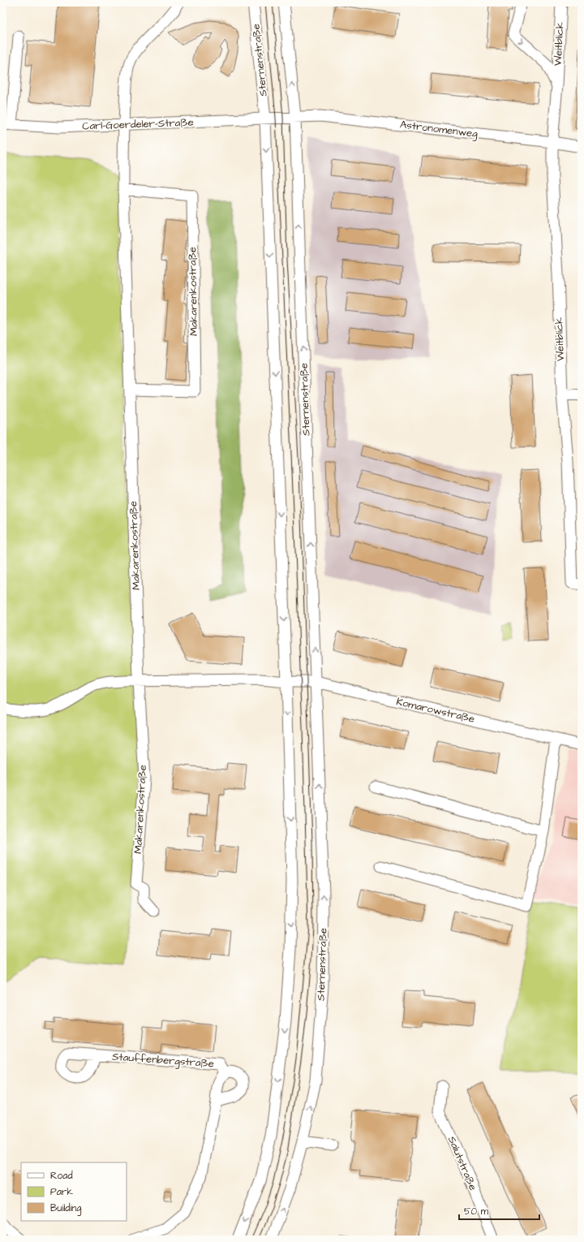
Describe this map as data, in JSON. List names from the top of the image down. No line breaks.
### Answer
{"streets":{"street":["Weitblick","Sternenstraße","Carl-Goerdeler-Straße","Astronomenweg","Makarenkostraße","Komarowstraße","Stauffenbergstraße","Salutstraße"]},"crossings":[["Weitblick","Astronomenweg"],["Sternenstraße","Carl-Goerdeler-Straße"],["Sternenstraße","Astronomenweg"],["Sternenstraße","Komarowstraße"],["Carl-Goerdeler-Straße","Makarenkostraße"]],"legend":["Road","Park","Building"],"scale_bar":"50 m"}
